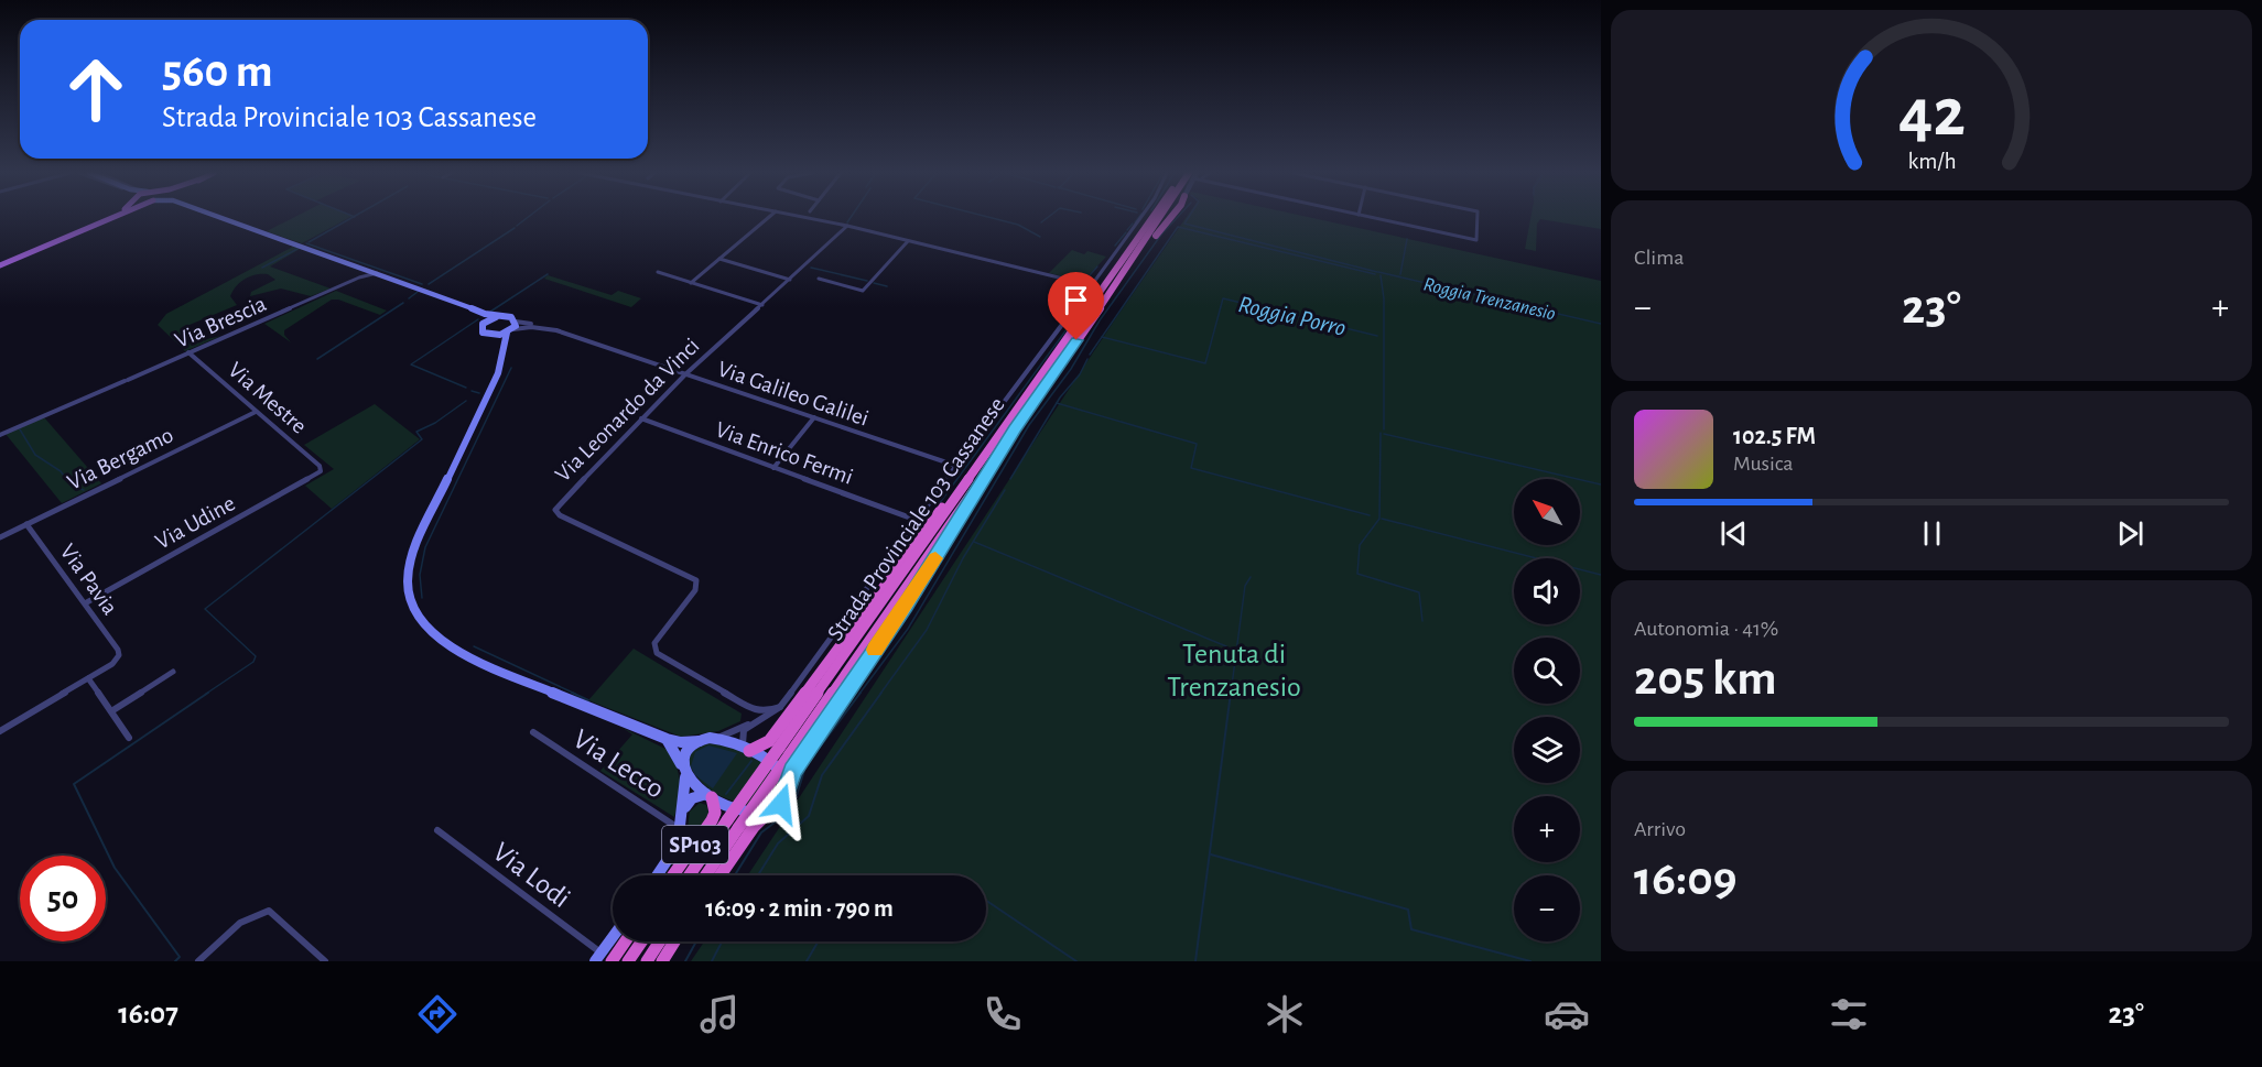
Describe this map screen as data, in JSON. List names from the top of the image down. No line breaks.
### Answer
{"streets":{"highway":["Strada Provinciale 103 Cassanese","SP103"],"street":["Via Brescia","Via Galileo Galilei","Via Mestre","Via Leonardo da Vinci","Via Enrico Fermi","Via Bergamo","Via Udine","Via Pavia","Via Lecco","Via Lodi"]},"crossings":[["Via Brescia","Via Mestre"],["Via Galileo Galilei","Via Leonardo da Vinci"],["Via Mestre","Via Bergamo"],["Via Mestre","Via Udine"],["Via Leonardo da Vinci","Via Enrico Fermi"],["Via Bergamo","Via Pavia"],["Strada Provinciale 103 Cassanese","SP103"],["Via Udine","Via Pavia"]],"water":["Roggia Trenzanesio","Roggia Porro"],"parks":["Tenuta di Trenzanesio"],"north":"top left","page":{"turn":["560 m","Strada Provinciale 103 Cassanese"],"tile":["Clima",["Autonomia · 41%","205 km"],["Arrivo","16:09"]],"heat":["−","23°","+"],"song":["102.5 FM","Musica"],"map_buttons":["+","−"],"limit":"50","trip":"16:09 · 2 min · 790 m","tabs":["16:07","23°"],"gauge":["42","km/h"]}}
